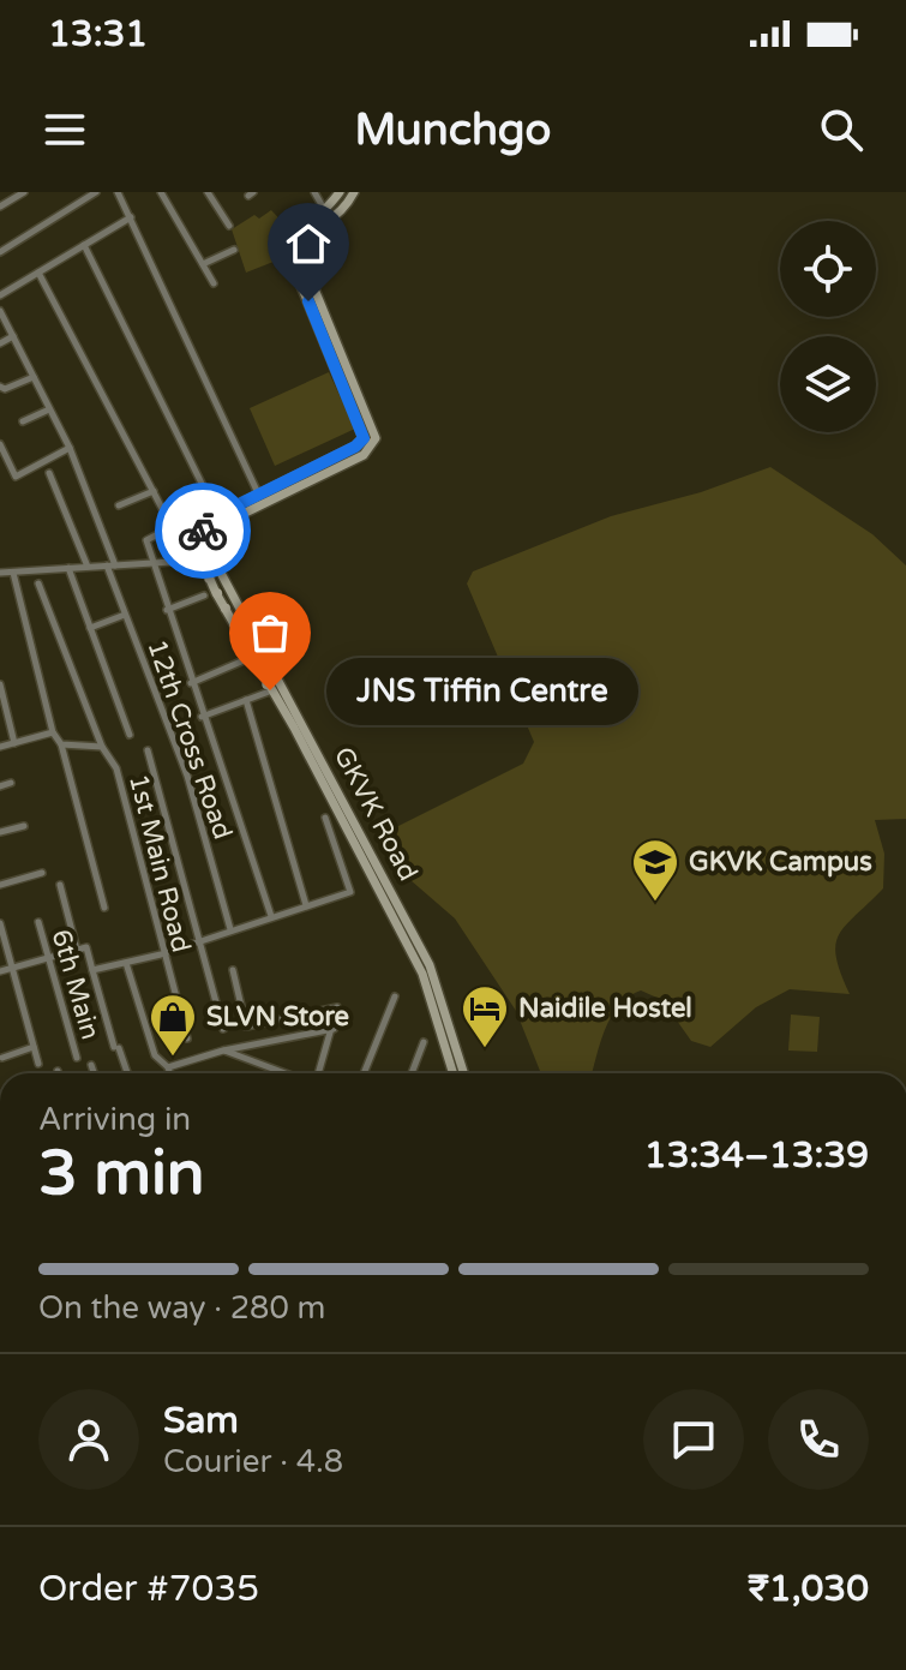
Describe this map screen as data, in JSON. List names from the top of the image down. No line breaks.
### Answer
{"streets":{"main road":["GKVK Road"],"street":["12th Cross Road","1st Main Road","6th Main"]},"places":{"other":["JNS Tiffin Centre"],"school or university":["GKVK Campus"],"hotel":["Naidile Hostel"],"shop":["SLVN Store"]},"page":{"status":"13:31","header":"Munchgo","bubble":"JNS Tiffin Centre","heading":["3 min","Arriving in","13:34–13:39"],"panel":["Sam","Courier · 4.8","Order #7035","₹1,030"],"bar":"On the way · 280 m"}}
